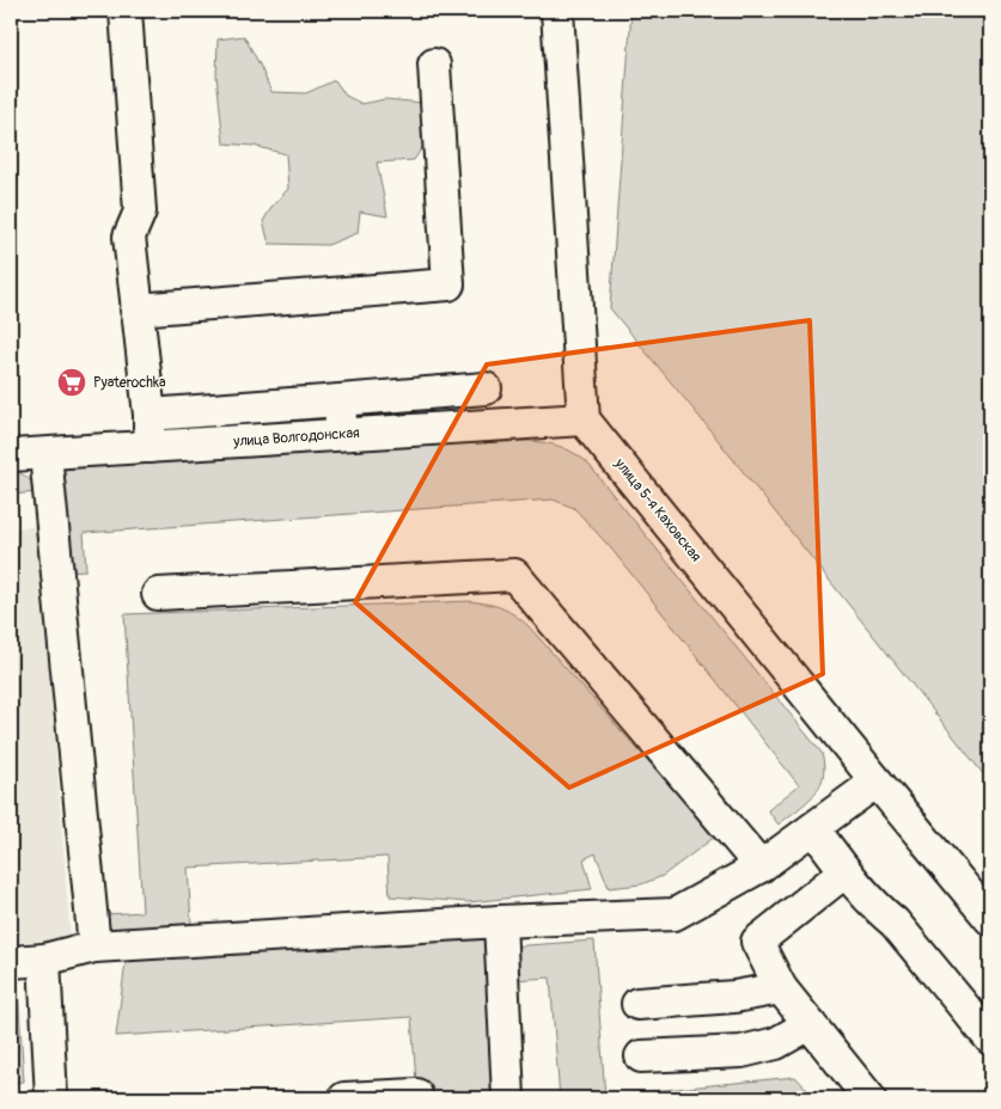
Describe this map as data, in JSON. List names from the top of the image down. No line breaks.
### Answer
{"streets":{"street":["улица Волгодонская","улица 5-я Каховская"]},"crossings":[["улица Волгодонская","улица 5-я Каховская"]],"places":{"supermarket":["Pyaterochka"]}}
